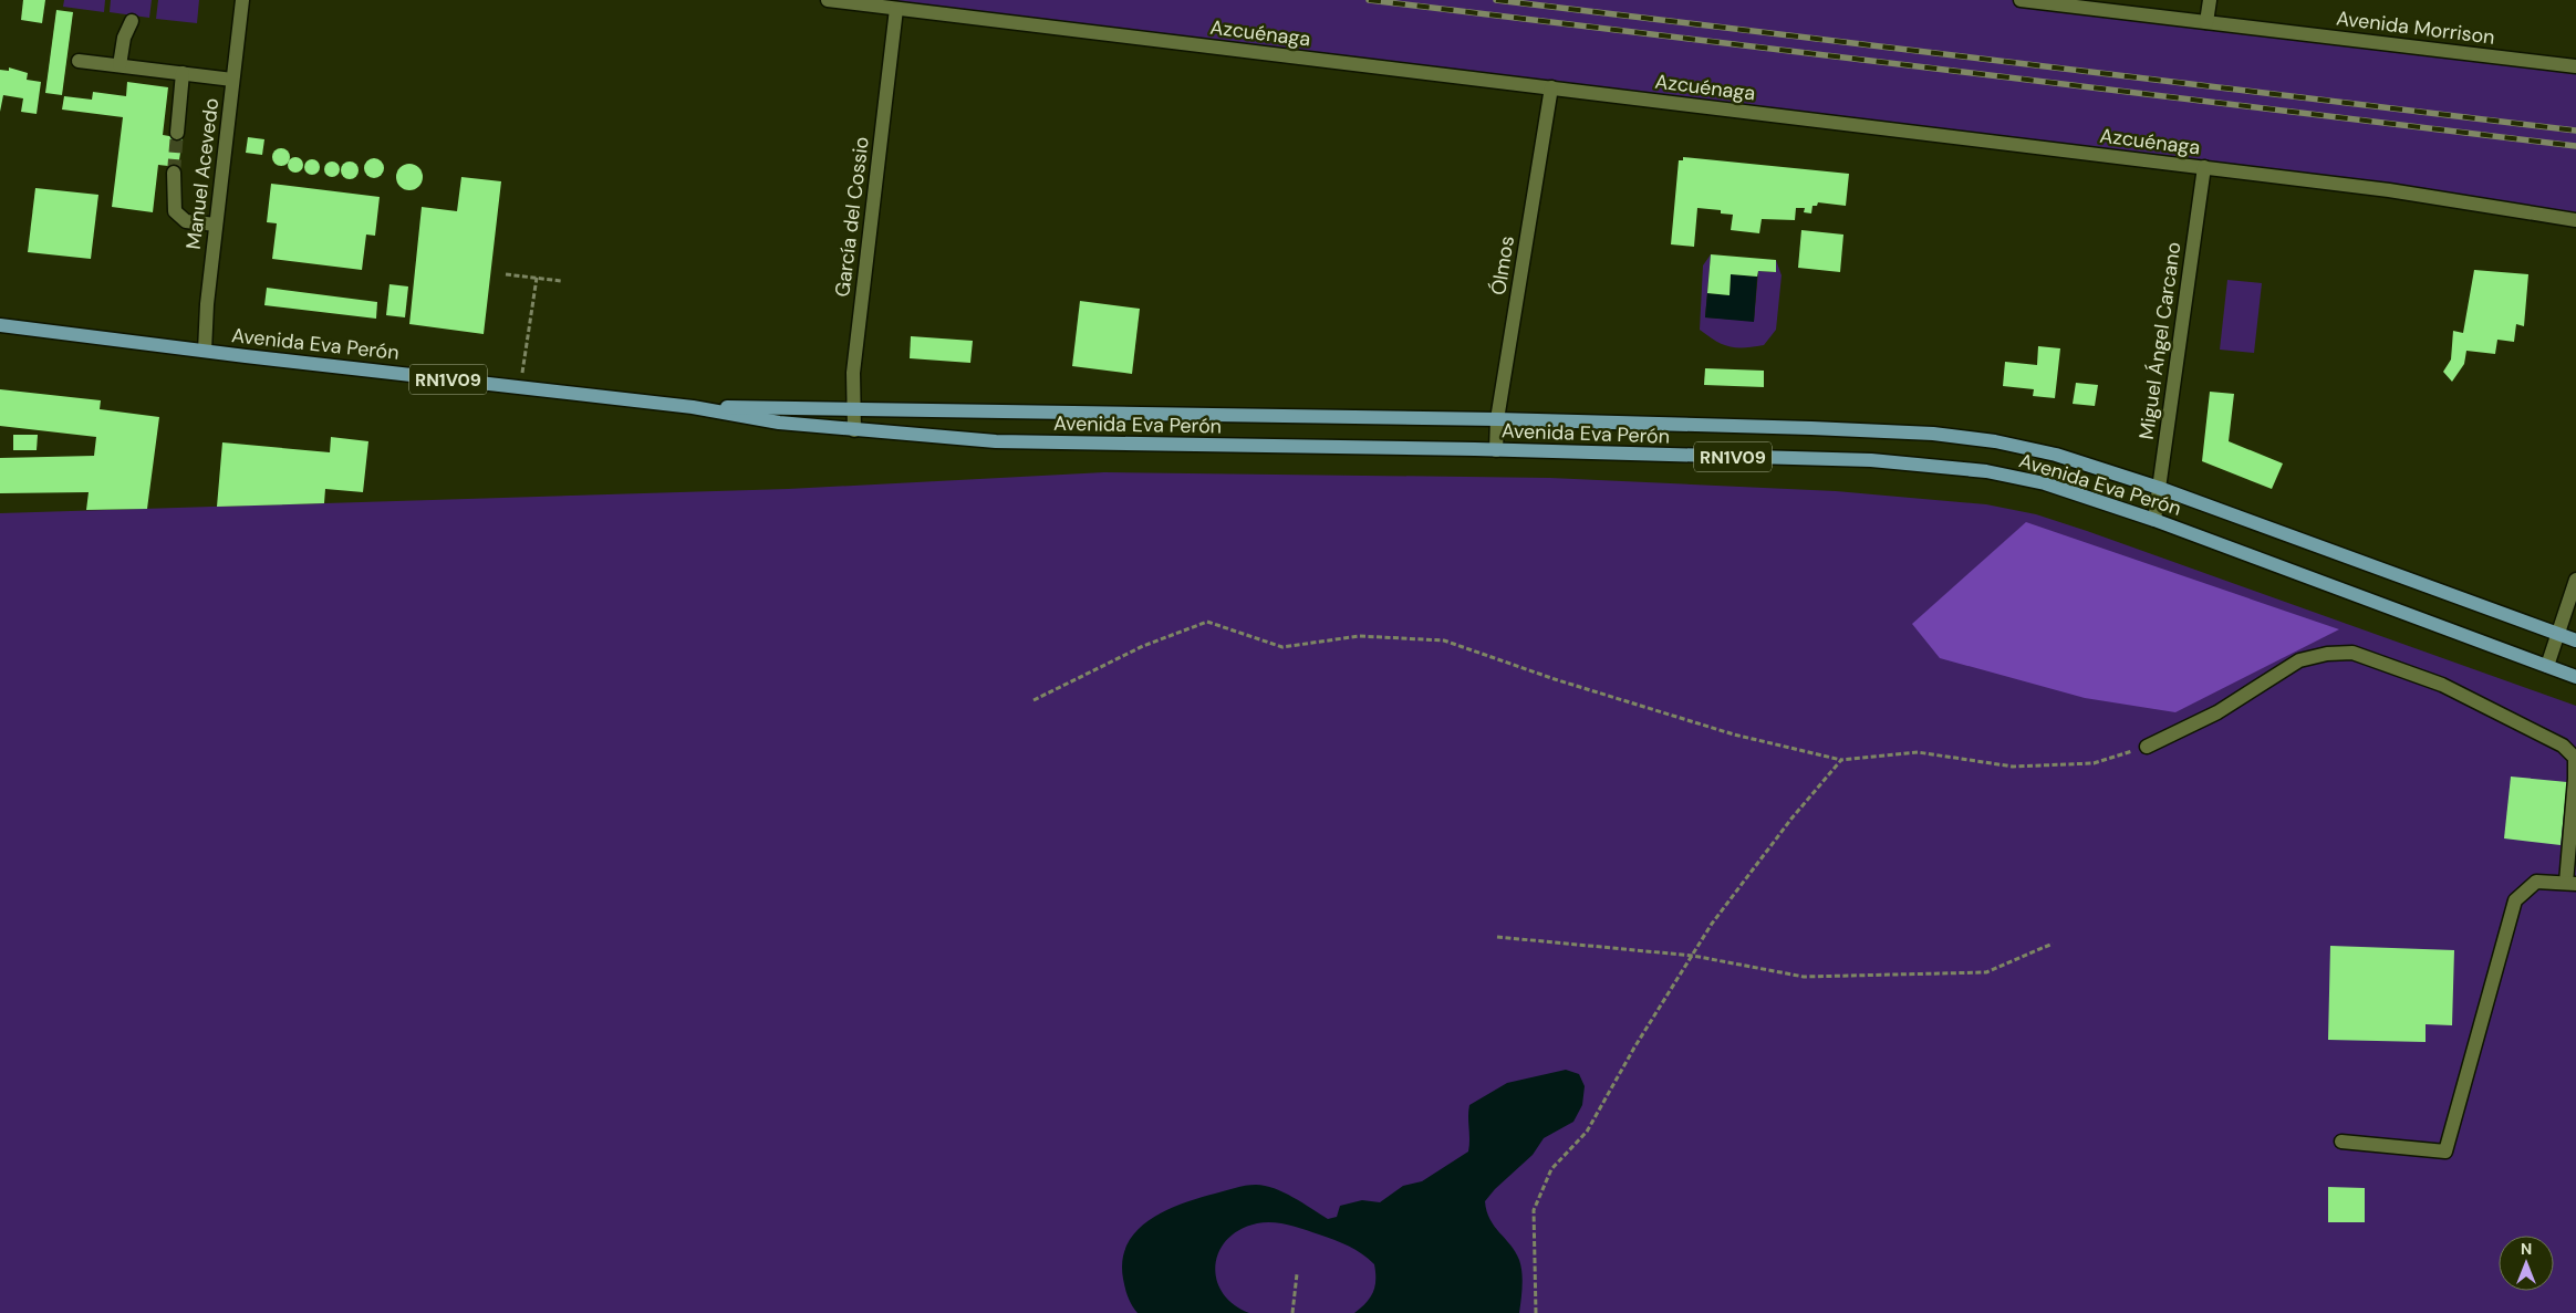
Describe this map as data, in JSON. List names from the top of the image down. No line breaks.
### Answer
{"streets":{"main road":["Avenida Eva Perón","RN1V09"],"street":["Avenida Morrison","Azcuénaga","Manuel Acevedo","García del Cossio","Ólmos","Miguel Ángel Carcano"]},"crossings":[["Azcuénaga","García del Cossio"],["Azcuénaga","Ólmos"],["Azcuénaga","Miguel Ángel Carcano"],["Manuel Acevedo","Avenida Eva Perón"],["García del Cossio","Avenida Eva Perón"],["Ólmos","Avenida Eva Perón"],["Miguel Ángel Carcano","Avenida Eva Perón"]],"north":"top"}
